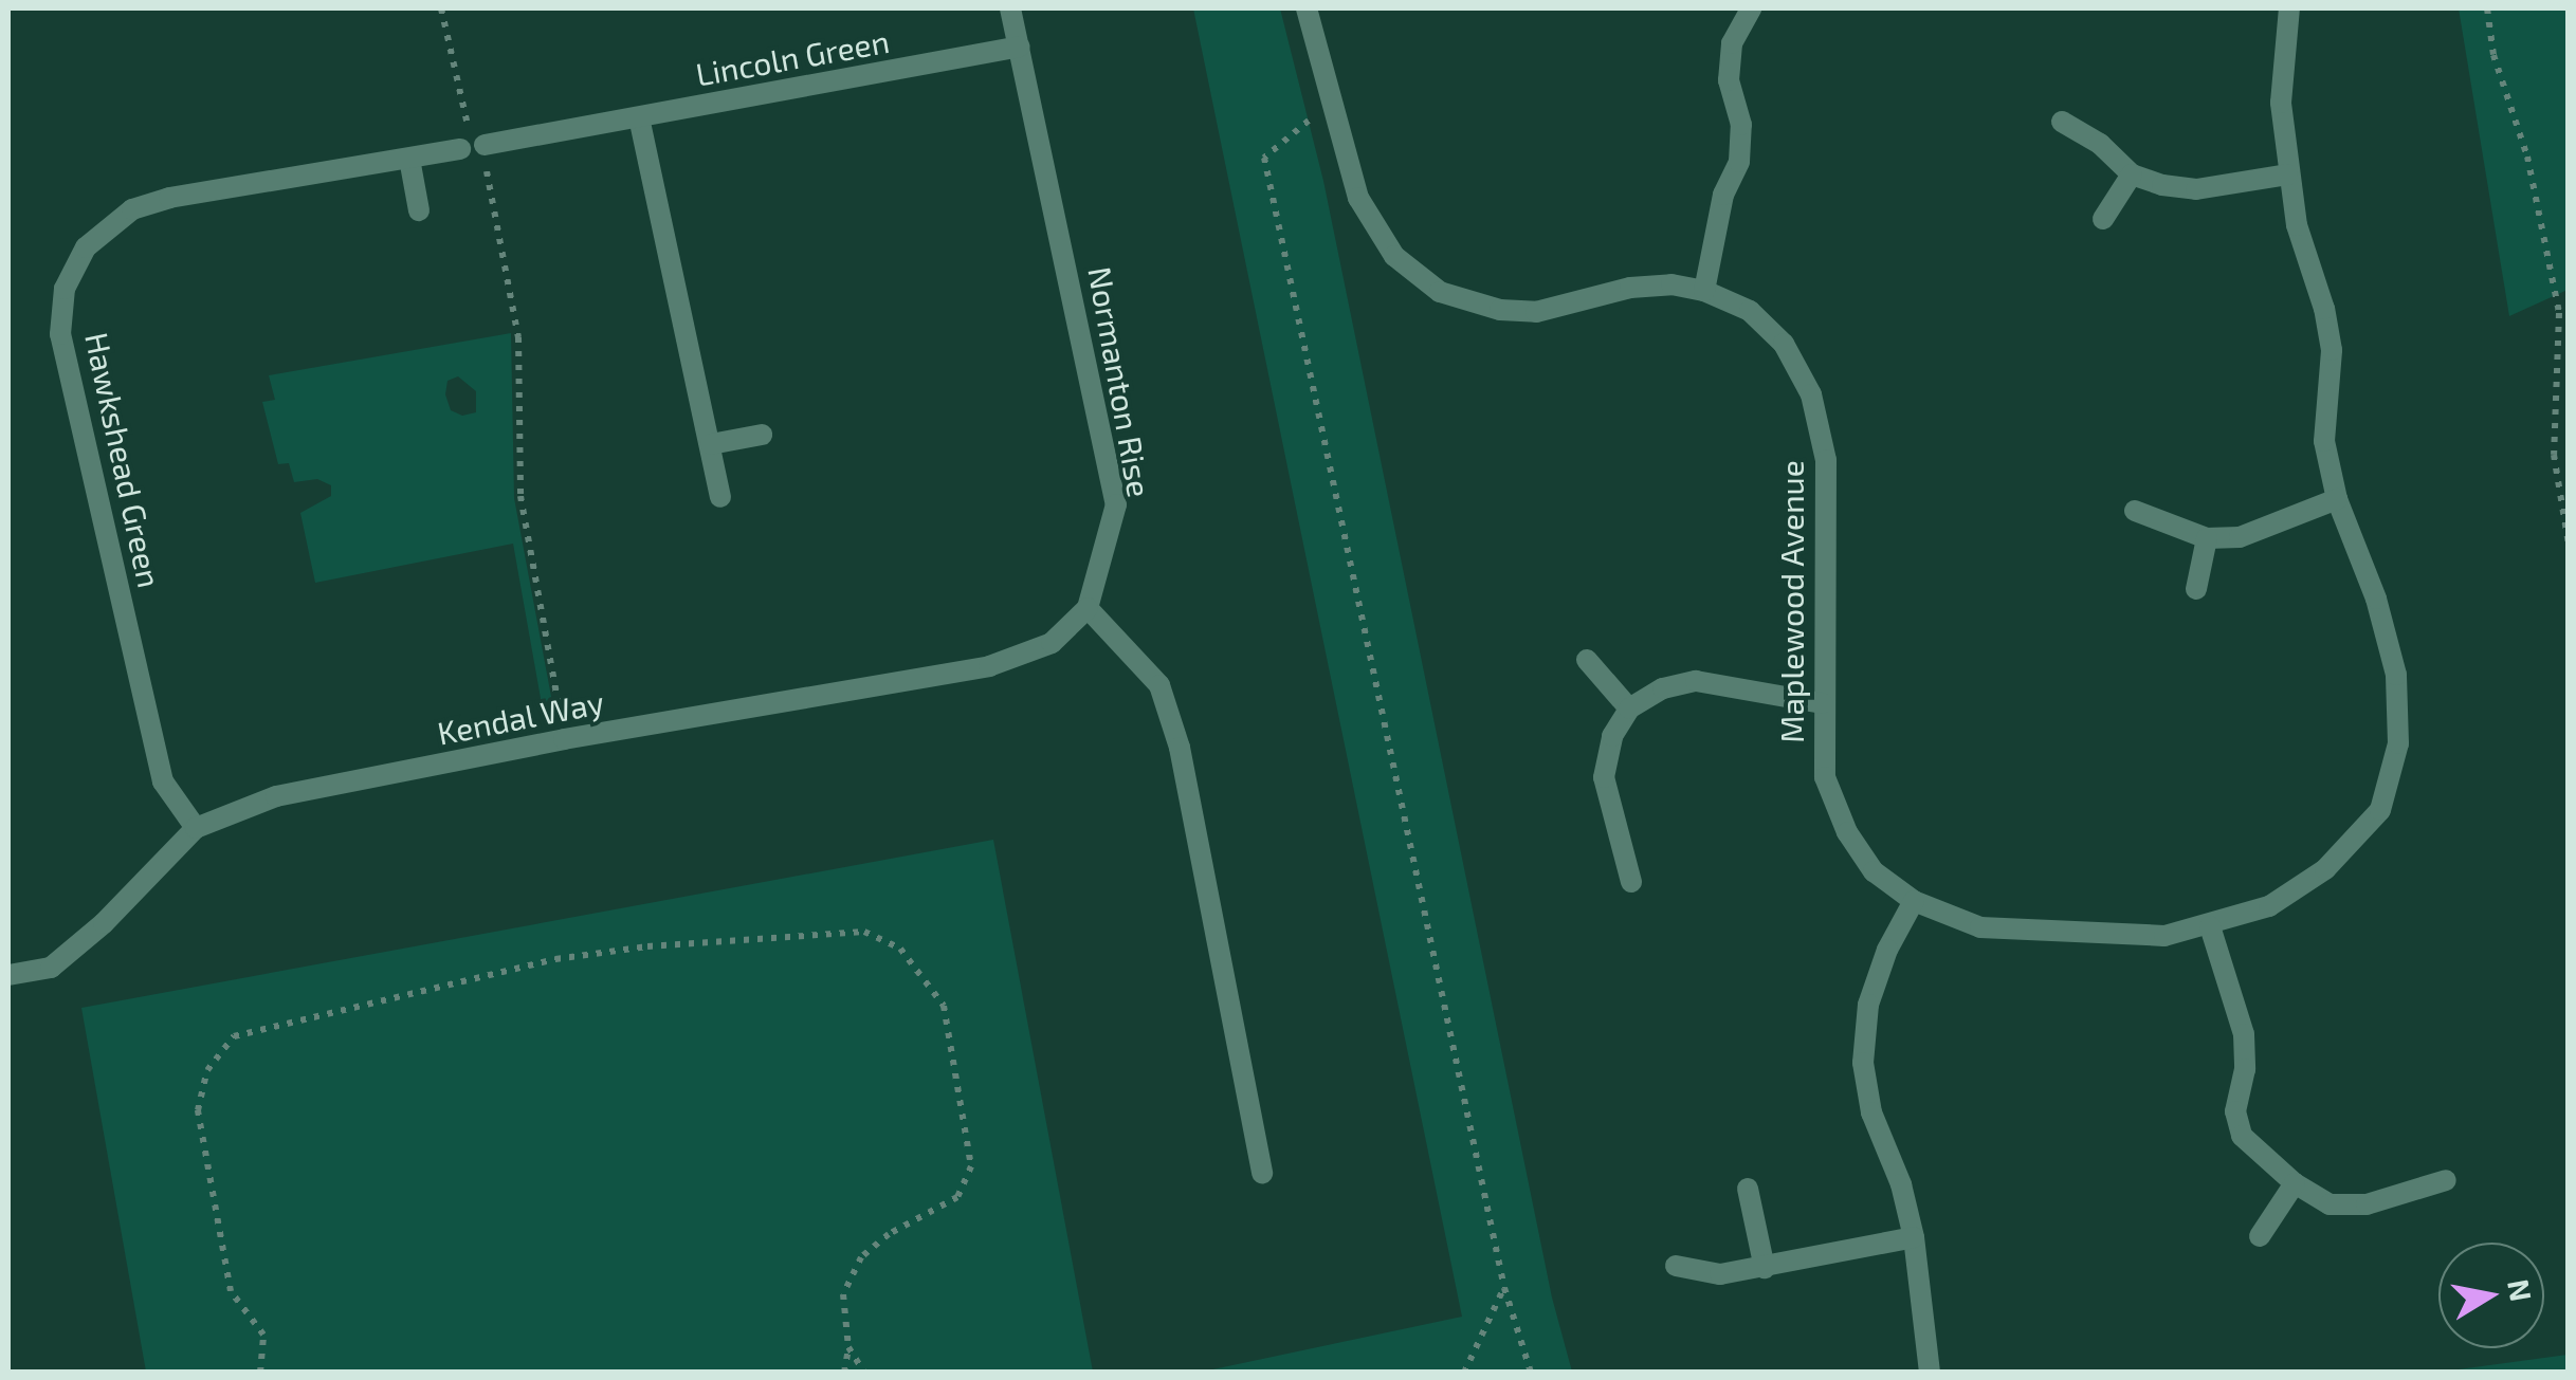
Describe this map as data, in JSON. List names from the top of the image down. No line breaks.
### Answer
{"streets":{"street":["Lincoln Green","Normanton Rise","Hawkshead Green","Maplewood Avenue","Kendal Way"]},"crossings":[["Lincoln Green","Normanton Rise"],["Lincoln Green","Hawkshead Green"],["Normanton Rise","Kendal Way"],["Hawkshead Green","Kendal Way"]],"north":"right"}
